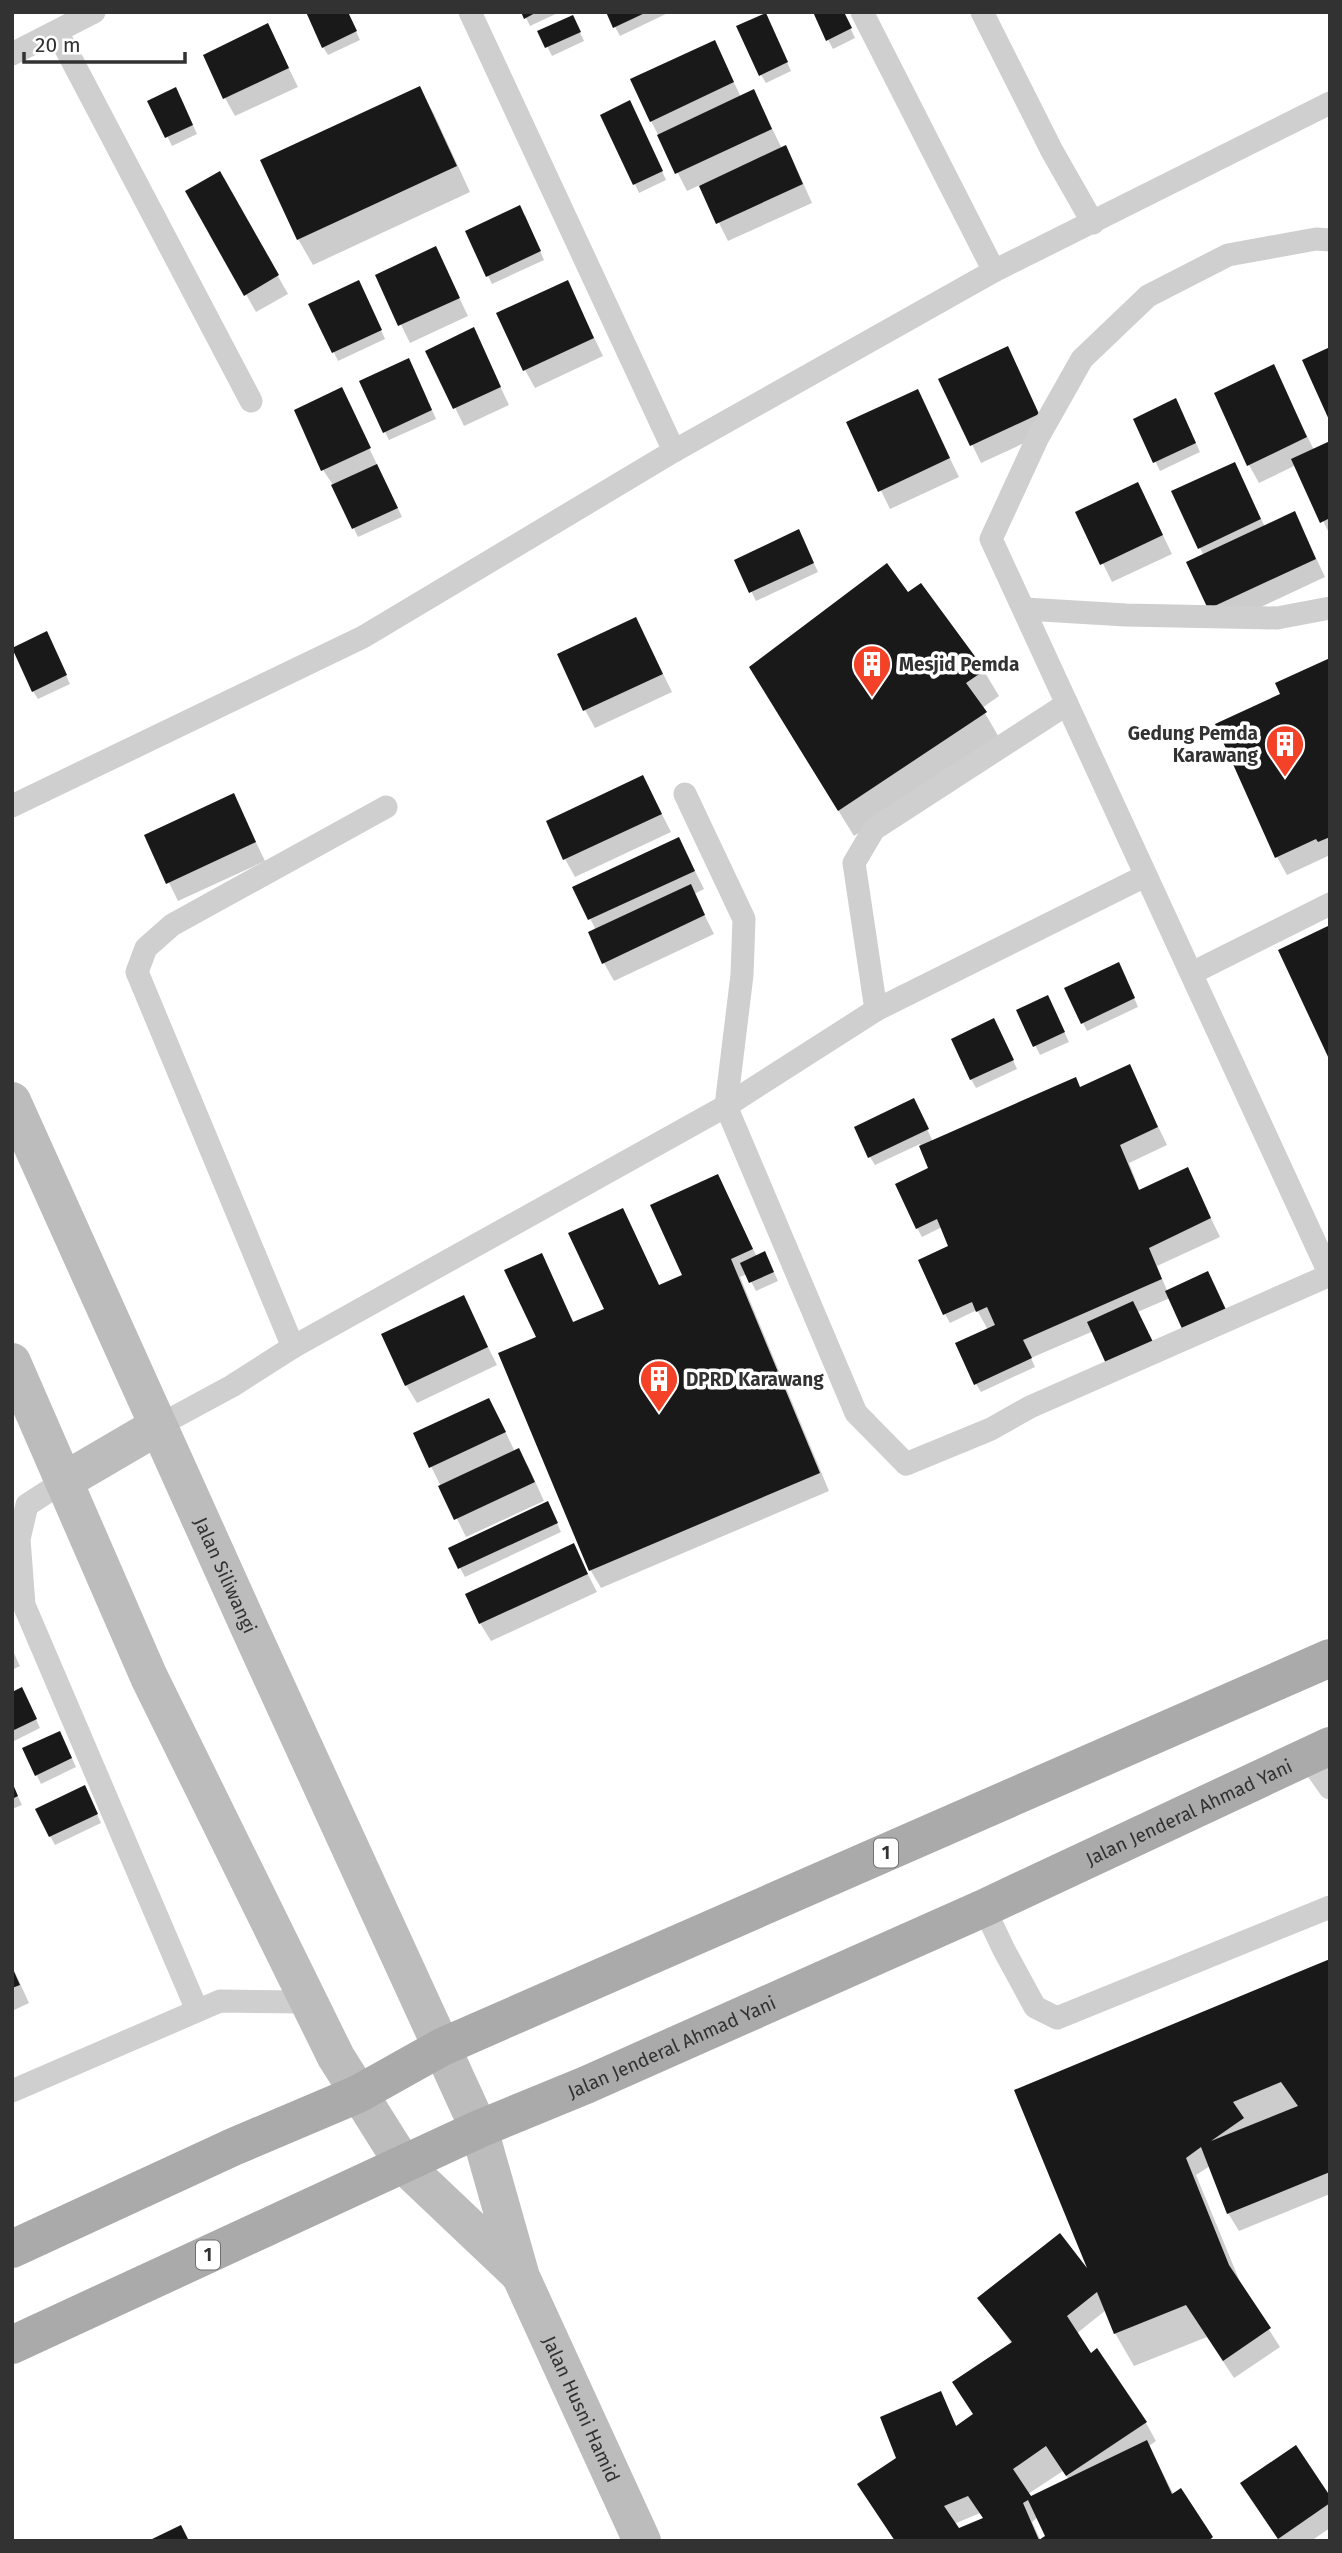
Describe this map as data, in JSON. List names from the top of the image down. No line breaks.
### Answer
{"streets":{"main road":["Jalan Siliwangi","Jalan Jenderal Ahmad Yani","1","Jalan Husni Hamid"]},"crossings":[["Jalan Siliwangi","Jalan Jenderal Ahmad Yani"],["Jalan Siliwangi","1"],["Jalan Siliwangi","Jalan Husni Hamid"],["Jalan Jenderal Ahmad Yani","Jalan Husni Hamid"],["1","Jalan Husni Hamid"]],"places":{"building":["Mesjid Pemda","Gedung Pemda Karawang","DPRD Karawang"]},"scale_bar":"20 m"}
